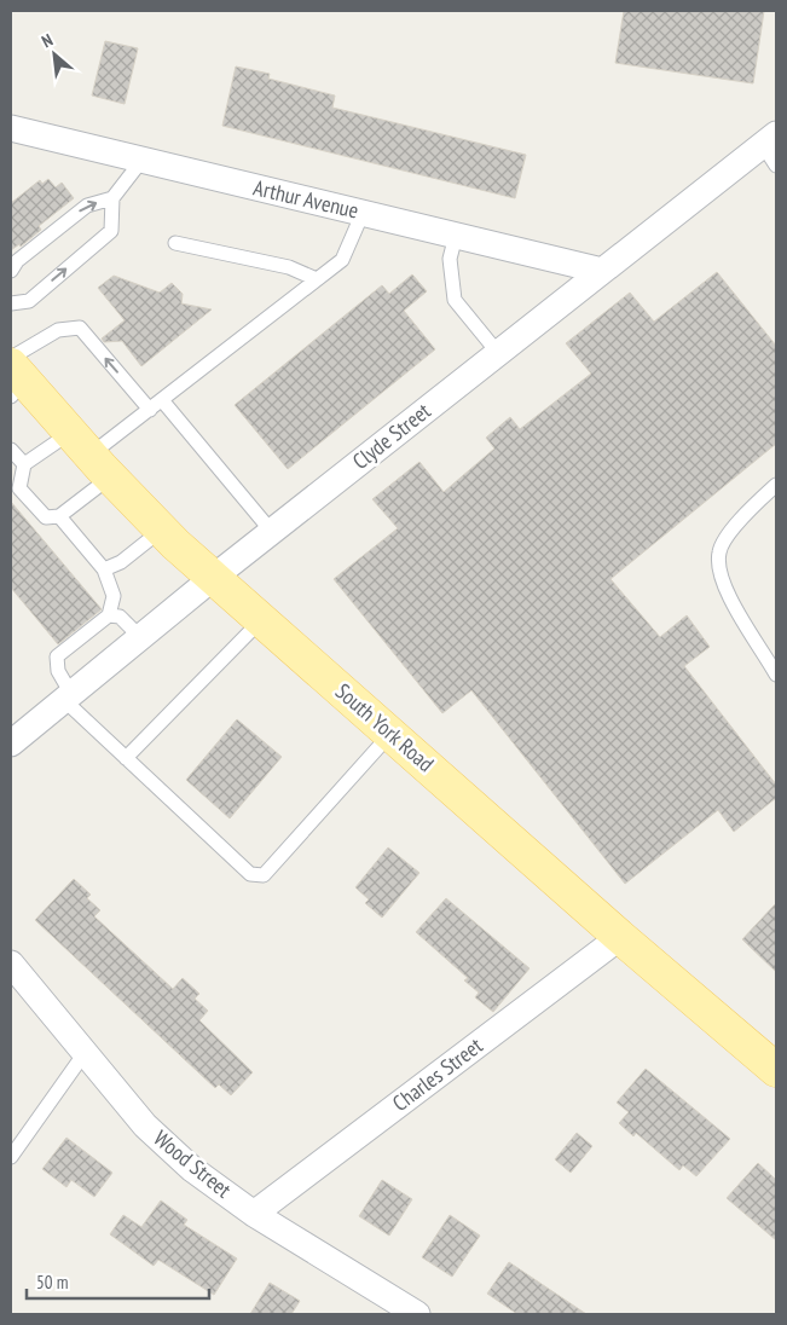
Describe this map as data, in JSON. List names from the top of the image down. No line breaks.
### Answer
{"streets":{"main road":["South York Road"],"street":["Arthur Avenue","Clyde Street","Charles Street","Wood Street"]},"crossings":[["Arthur Avenue","Clyde Street"],["Clyde Street","South York Road"],["South York Road","Charles Street"],["Charles Street","Wood Street"]],"scale_bar":"50 m","north":"top left"}
